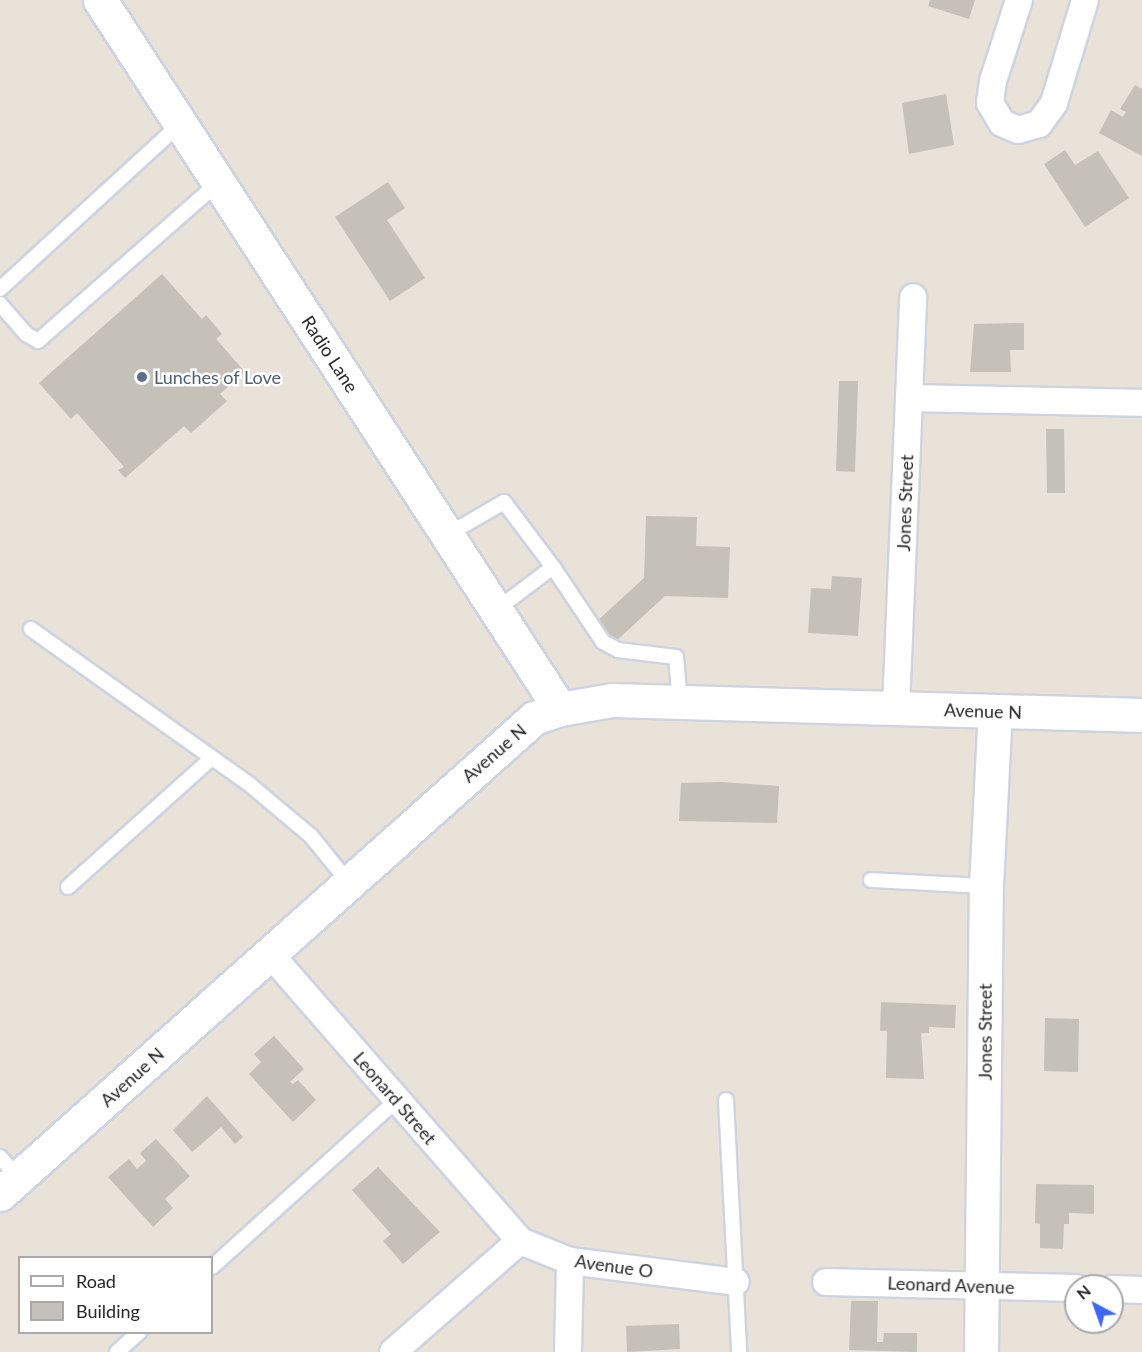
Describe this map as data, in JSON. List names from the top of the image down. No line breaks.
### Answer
{"streets":{"street":["Radio Lane","Jones Street","Avenue N","Leonard Street","Avenue O","Leonard Avenue"]},"crossings":[["Radio Lane","Avenue N"],["Jones Street","Avenue N"],["Jones Street","Leonard Avenue"],["Avenue N","Leonard Street"],["Leonard Street","Avenue O"]],"places":["Lunches of Love"],"legend":["Road","Building"],"north":"top left"}
